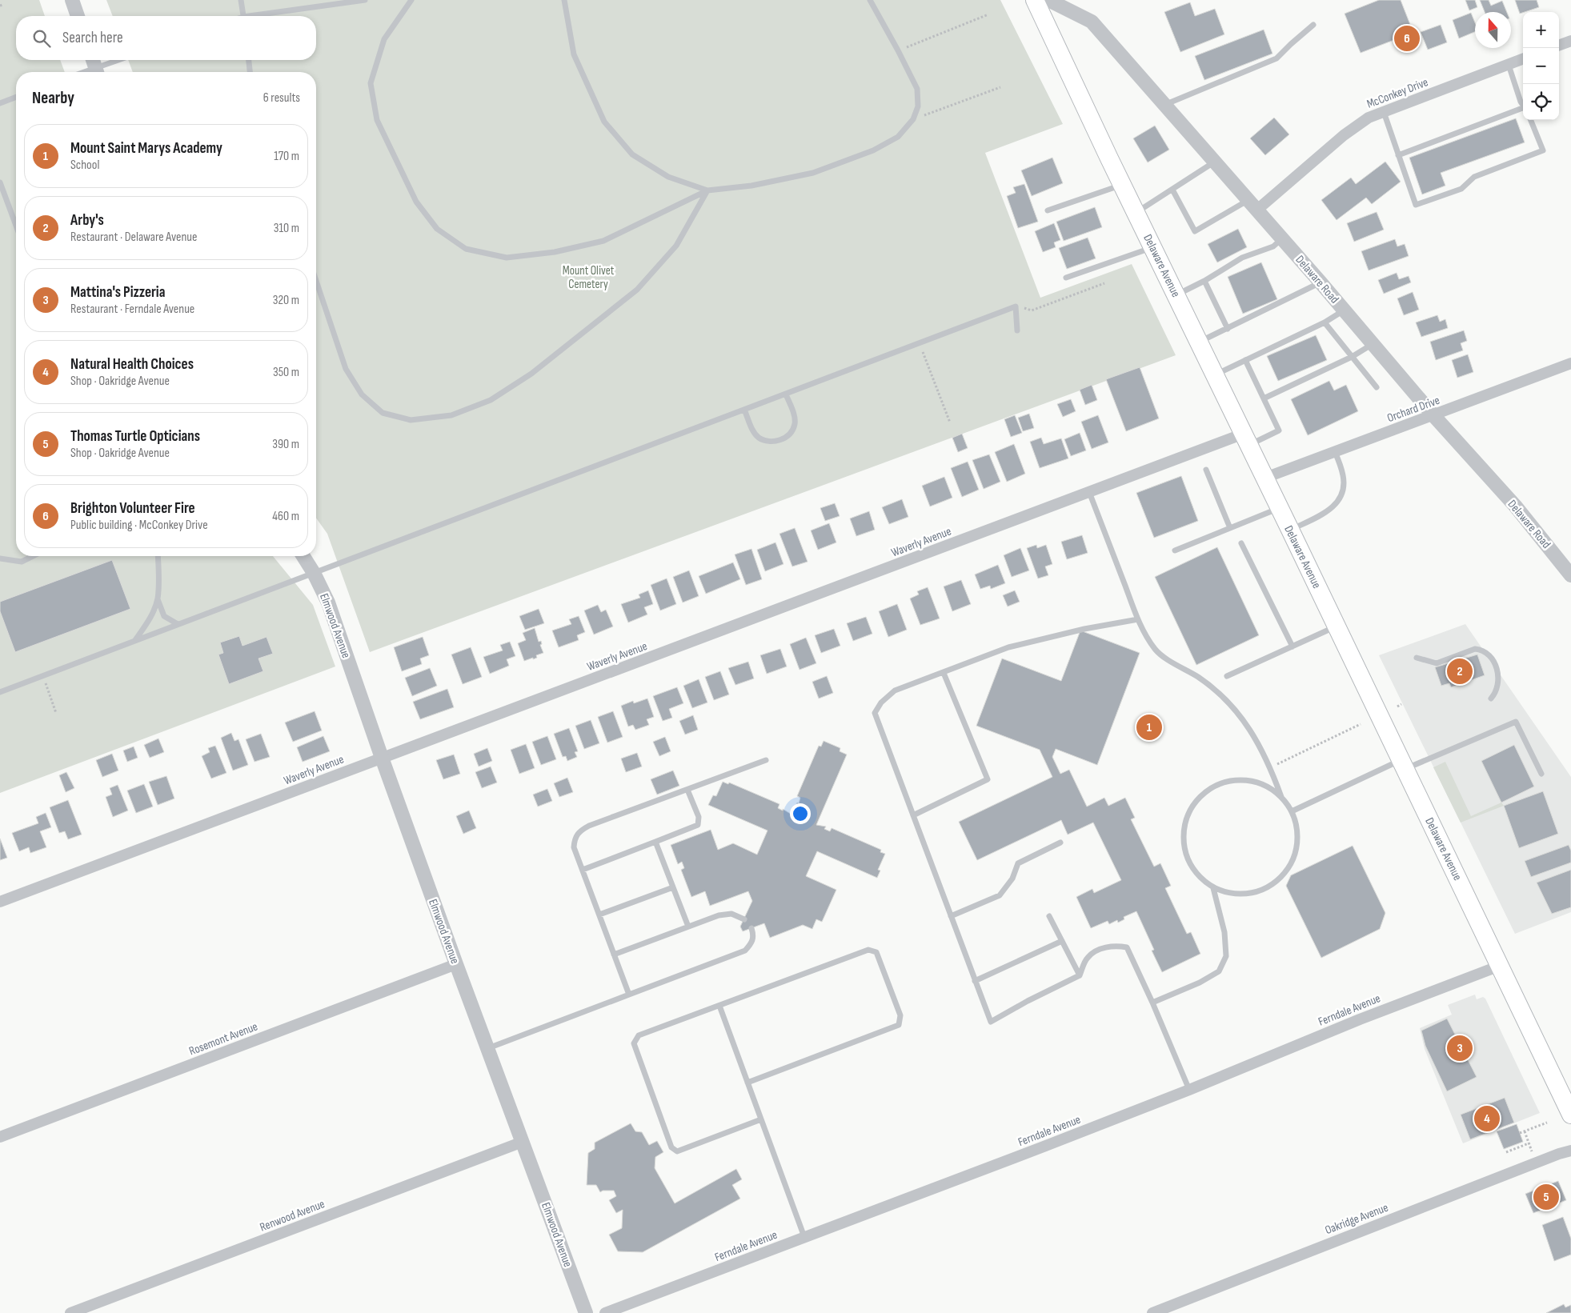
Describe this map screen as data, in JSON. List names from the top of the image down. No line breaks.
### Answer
{"streets":{"main road":["Delaware Avenue"],"street":["McConkey Drive","Delaware Road","Orchard Drive","Waverly Avenue","Elmwood Avenue","Ferndale Avenue","Rosemont Avenue","Renwood Avenue","Oakridge Avenue"]},"crossings":[["McConkey Drive","Delaware Road"],["Delaware Avenue","Orchard Drive"],["Delaware Avenue","Waverly Avenue"],["Delaware Avenue","Ferndale Avenue"],["Delaware Road","Orchard Drive"],["Waverly Avenue","Elmwood Avenue"],["Elmwood Avenue","Rosemont Avenue"],["Elmwood Avenue","Renwood Avenue"]],"parks":["Mount Olivet Cemetery"],"north":"top","page":{"map_buttons":["+","−"],"search":"Search here","pins":["6","2","1","3","4","5"],"heading":["Nearby","6 results"],"list":[{"mark":"1","name":"Mount Saint Marys Academy","note":"School","value":"170 m"},{"mark":"2","name":"Arby's","note":"Restaurant · Delaware Avenue","value":"310 m"},{"mark":"3","name":"Mattina's Pizzeria","note":"Restaurant · Ferndale Avenue","value":"320 m"},{"mark":"4","name":"Natural Health Choices","note":"Shop · Oakridge Avenue","value":"350 m"},{"mark":"5","name":"Thomas Turtle Opticians","note":"Shop · Oakridge Avenue","value":"390 m"},{"mark":"6","name":"Brighton Volunteer Fire","note":"Public building · McConkey Drive","value":"460 m"}]}}
